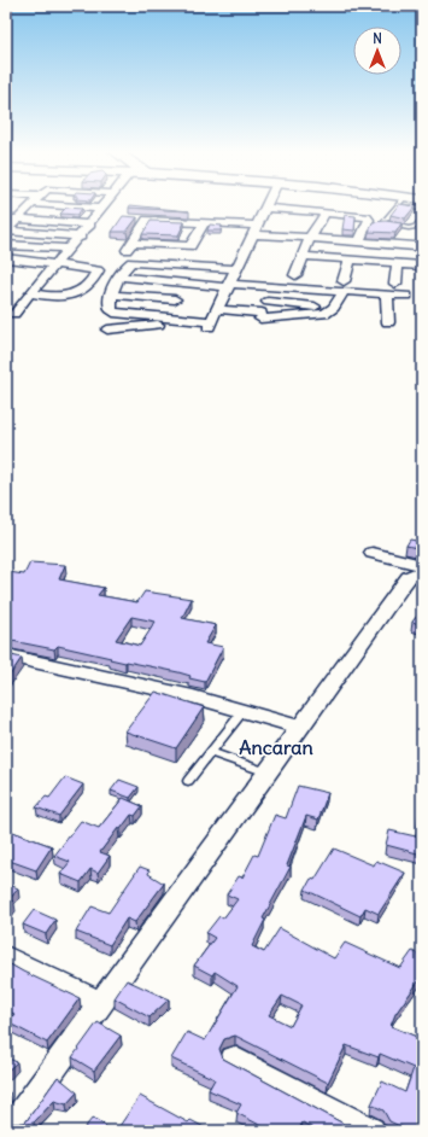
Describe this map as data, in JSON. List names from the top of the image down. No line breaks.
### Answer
{"districts":["Ancaran"],"north":"top"}
